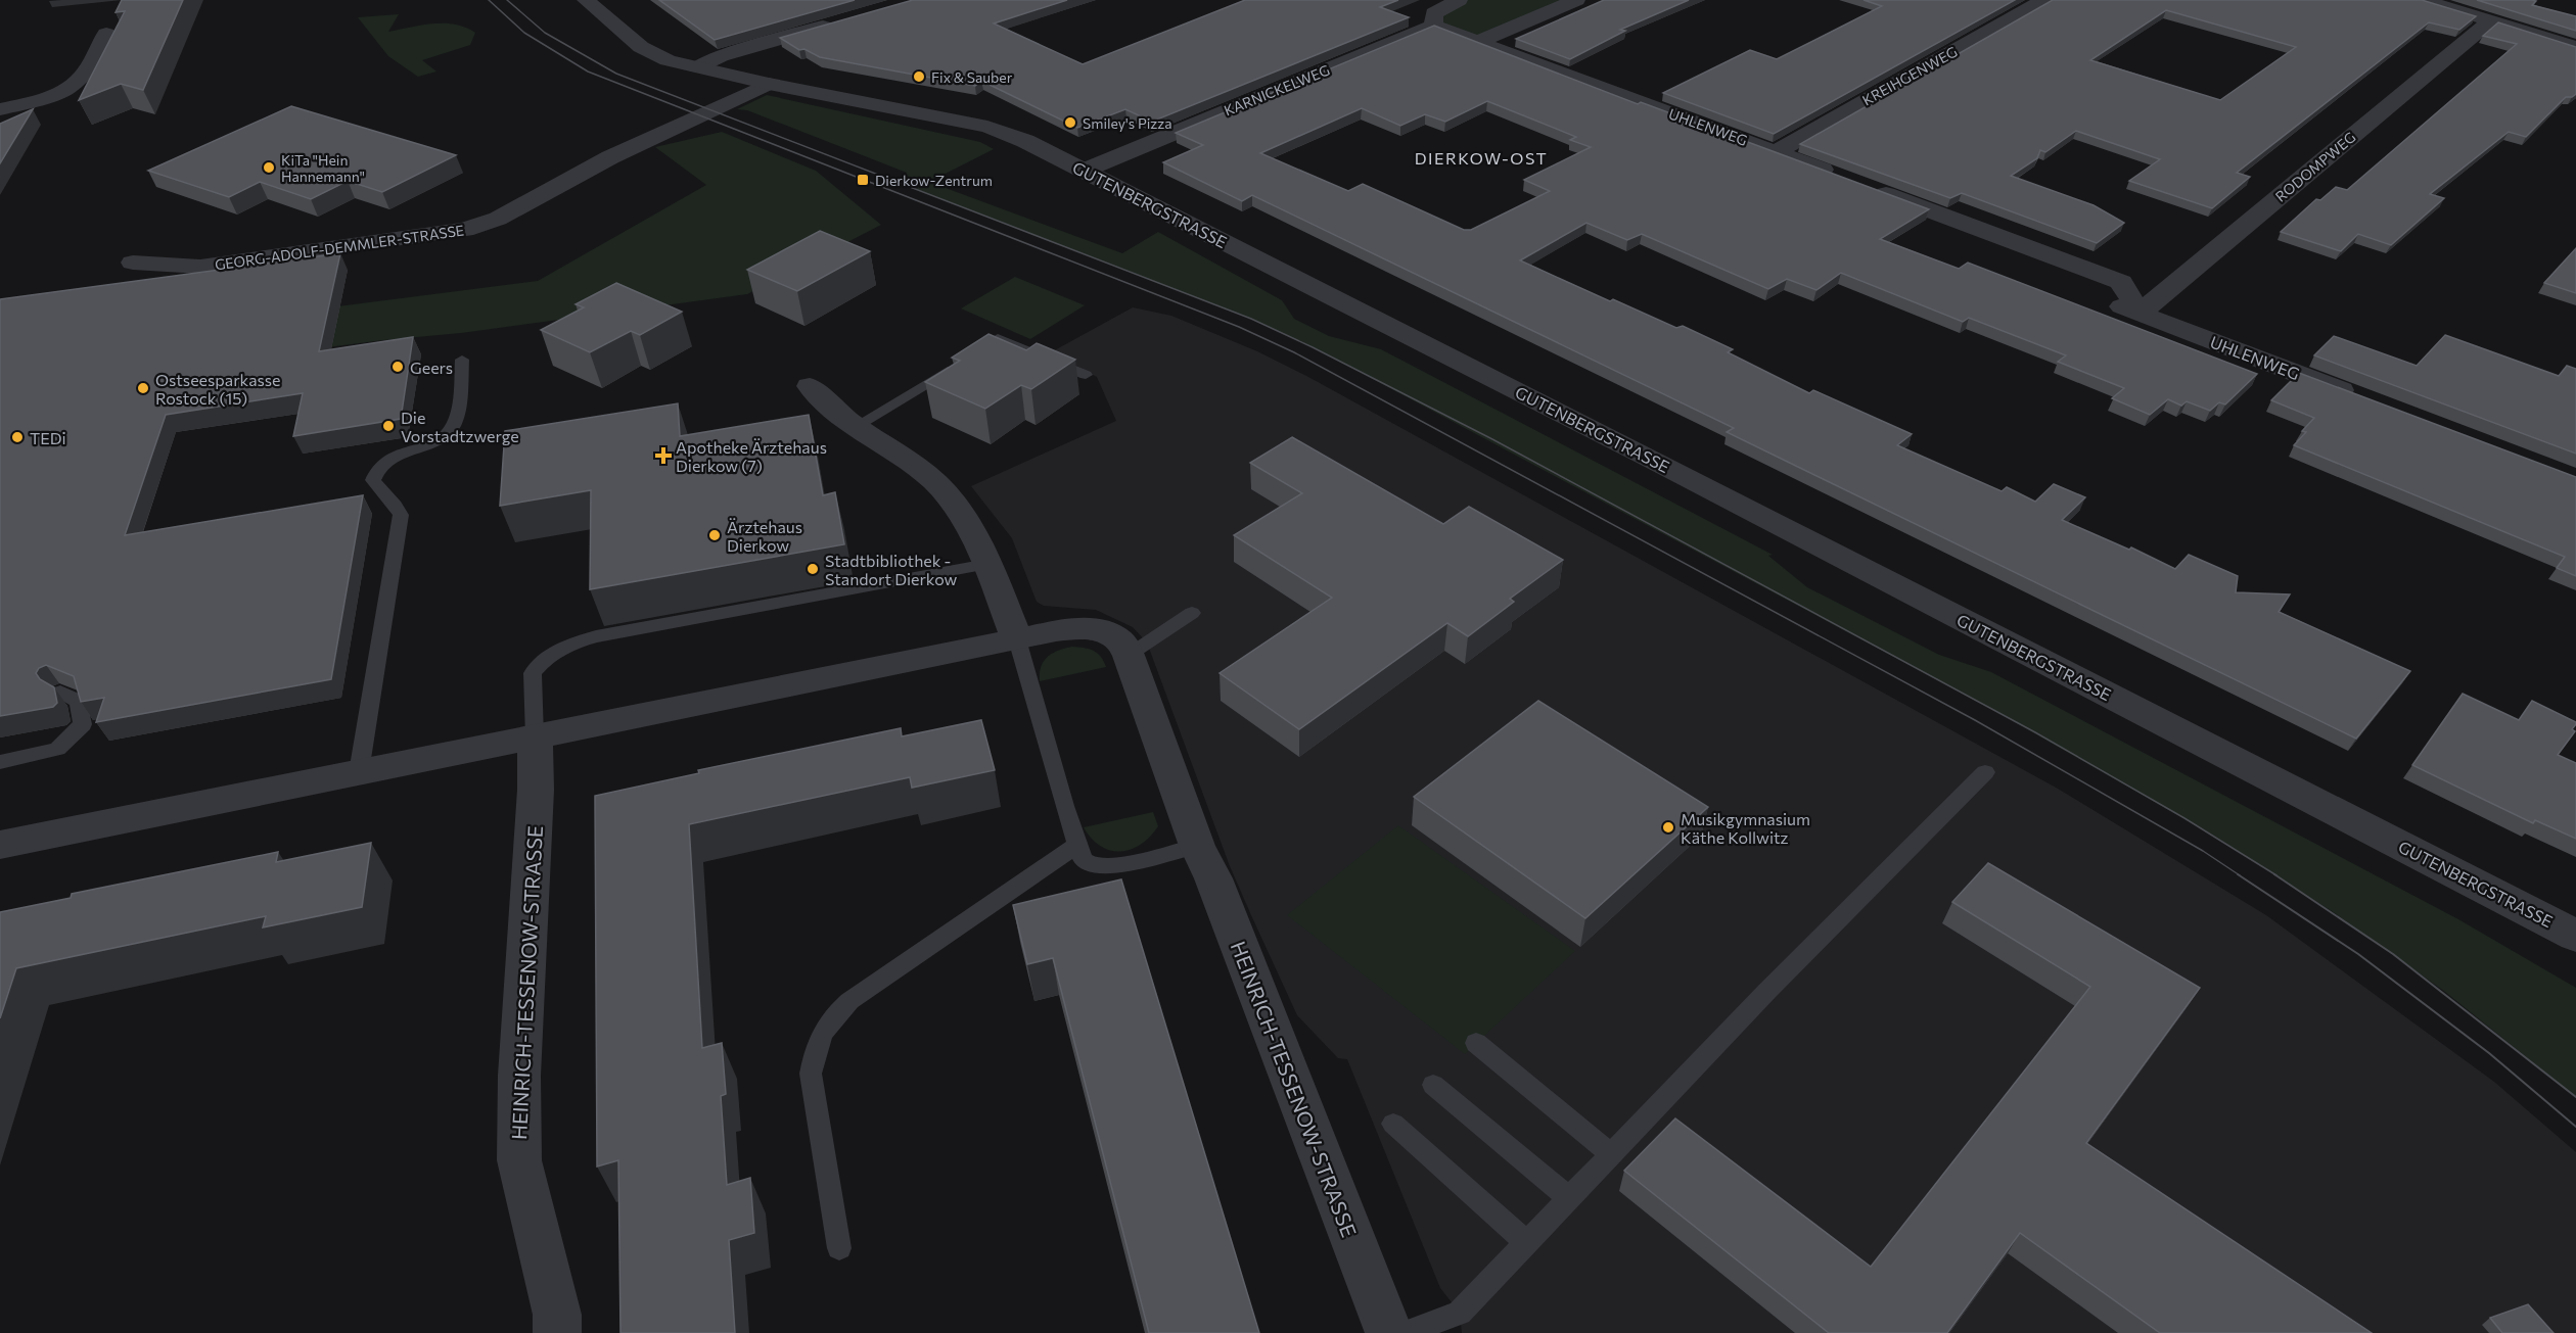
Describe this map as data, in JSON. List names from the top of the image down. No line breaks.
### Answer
{"streets":{"street":["KREIHGENWEG","KARNICKELWEG","UHLENWEG","RODOMPWEG","GUTENBERGSTRASSE","GEORG-ADOLF-DEMMLER-STRASSE","HEINRICH-TESSENOW-STRASSE"]},"crossings":[["KREIHGENWEG","UHLENWEG"],["KARNICKELWEG","UHLENWEG"],["KARNICKELWEG","GUTENBERGSTRASSE"],["UHLENWEG","RODOMPWEG"],["GUTENBERGSTRASSE","GEORG-ADOLF-DEMMLER-STRASSE"]],"districts":["DIERKOW-OST"],"places":{"other":["Fix & Sauber","Smiley's Pizza","KiTa \"Hein Hannemann\"","Geers","Ostseesparkasse Rostock (15)","Die Vorstadtzwerge","TEDi","Ärztehaus Dierkow","Stadtbibliothek - Standort Dierkow","Musikgymnasium Käthe Kollwitz"],"transit":["Dierkow-Zentrum"],"health":["Apotheke Ärztehaus Dierkow (7)"]}}
